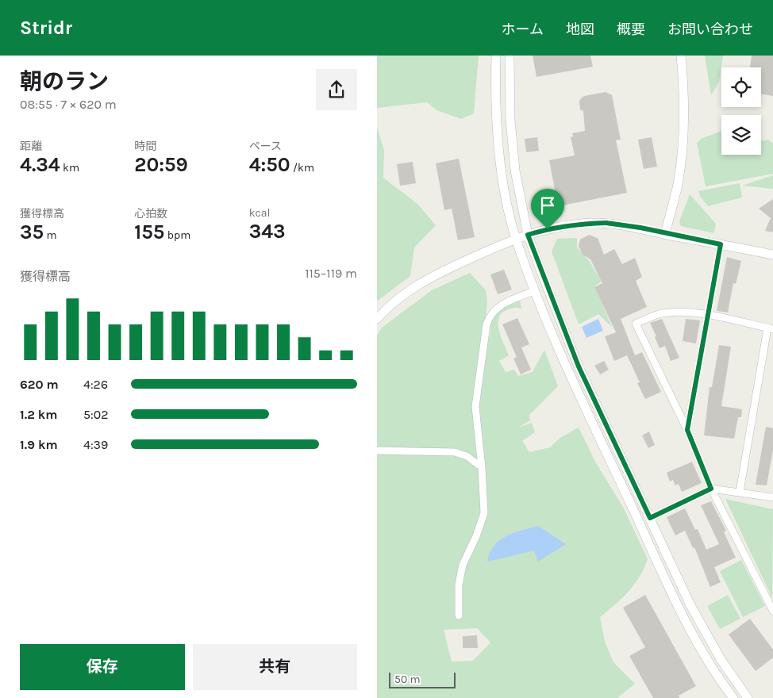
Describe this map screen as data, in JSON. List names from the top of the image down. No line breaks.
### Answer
{"scale_bar":"50 m","page":{"header":"Stridr","nav":["ホーム","地図","概要","お問い合わせ"],"heading":["朝のラン","08:55 · 7 × 620 m"],"stats":[["距離","4.34 km"],["時間","20:59"],["ペース","4:50 /km"],["獲得標高","35 m"],["心拍数","155 bpm"],["kcal","343"]],"chart":["獲得標高","115–119 m"],"list":[{"name":"620 m","note":"4:26"},{"name":"1.2 km","note":"5:02"},{"name":"1.9 km","note":"4:39"}],"buttons":["保存","共有"],"scale":"50 m"}}
